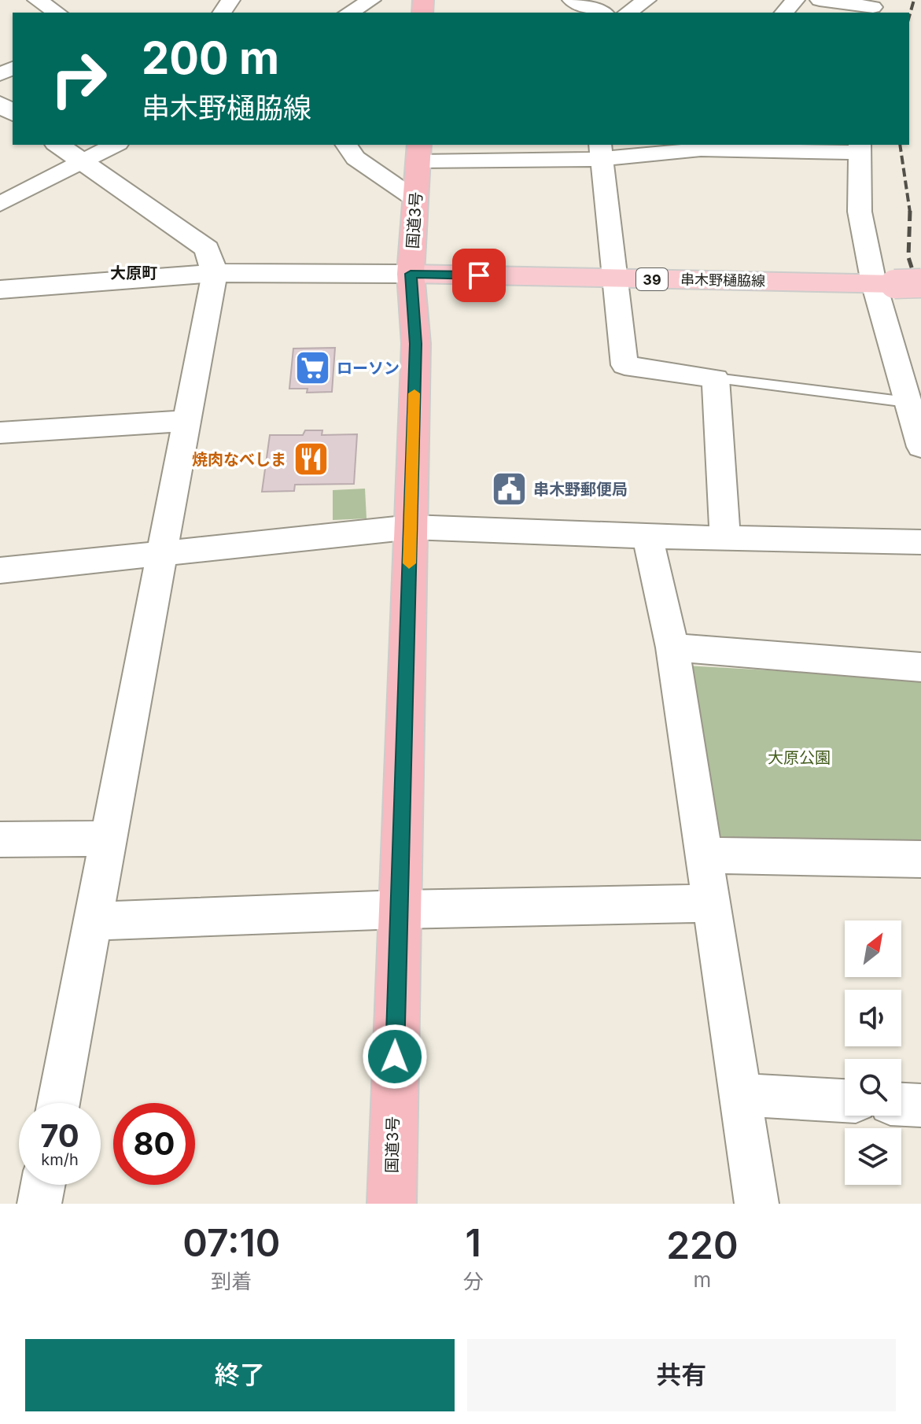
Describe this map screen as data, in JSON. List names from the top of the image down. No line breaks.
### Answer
{"streets":{"highway":["国道3号"],"main road":["39","串木野樋脇線"]},"crossings":[["国道3号","串木野樋脇線"]],"districts":["大原町"],"parks":["大原公園"],"places":{"supermarket":["ローソン"],"restaurant":["焼肉なべしま"],"public building":["串木野郵便局"]},"north":"top right","page":{"turn":["200 m","串木野樋脇線"],"speed":"70 km/h","limit":"80","eta":["07:10","到着","1","分","220","m"],"buttons":["終了","共有"]}}
